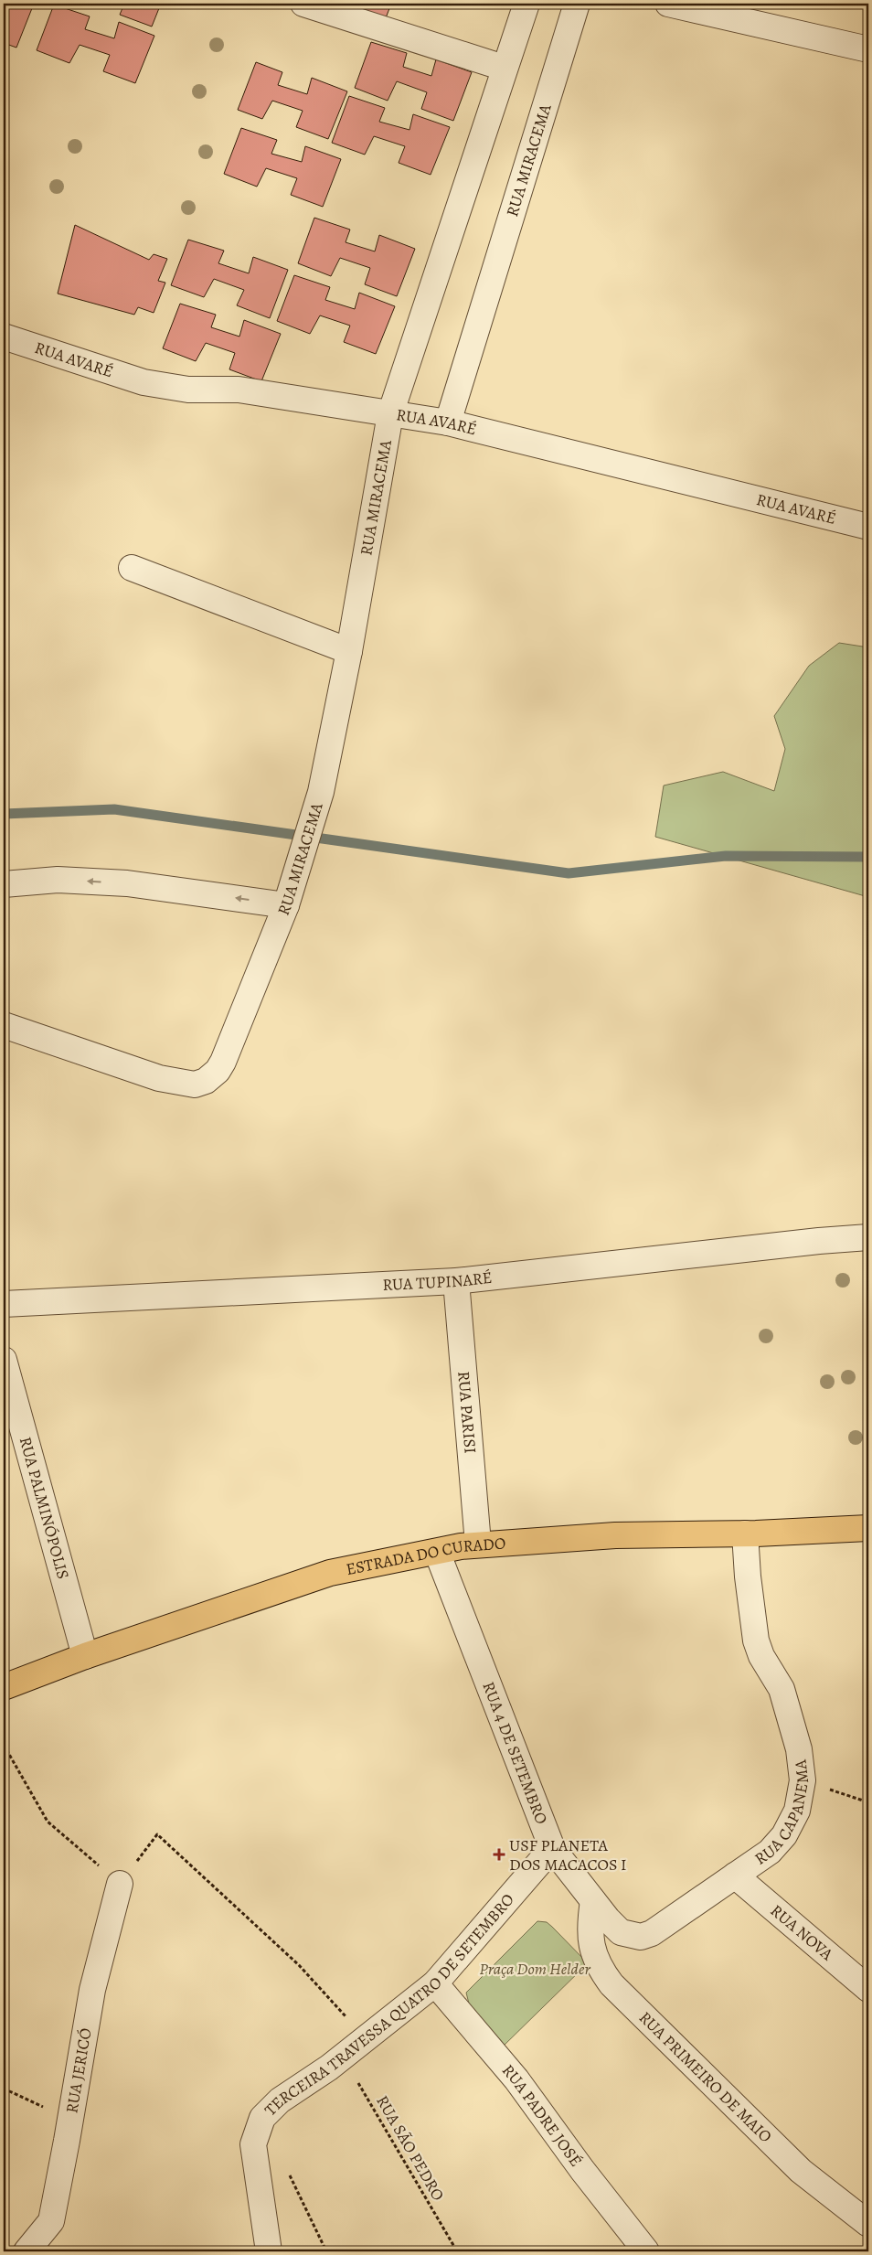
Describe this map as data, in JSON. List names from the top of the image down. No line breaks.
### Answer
{"streets":{"main road":["ESTRADA DO CURADO"],"street":["RUA MIRACEMA","RUA AVARÉ","RUA TUPINARÉ","RUA PARISI","RUA PALMINÓPOLIS","RUA 4 DE SETEMBRO","RUA CAPANEMA","RUA NOVA","TERCEIRA TRAVESSA QUATRO DE SETEMBRO","RUA JERICÓ","RUA PRIMEIRO DE MAIO","RUA PADRE JOSÉ"],"path":["RUA SÃO PEDRO"]},"crossings":[["RUA MIRACEMA","RUA AVARÉ"],["RUA TUPINARÉ","RUA PARISI"],["RUA PARISI","ESTRADA DO CURADO"],["RUA PALMINÓPOLIS","ESTRADA DO CURADO"],["ESTRADA DO CURADO","RUA 4 DE SETEMBRO"],["ESTRADA DO CURADO","RUA CAPANEMA"],["RUA 4 DE SETEMBRO","RUA CAPANEMA"],["RUA 4 DE SETEMBRO","TERCEIRA TRAVESSA QUATRO DE SETEMBRO"],["RUA 4 DE SETEMBRO","RUA PRIMEIRO DE MAIO"],["RUA CAPANEMA","RUA NOVA"],["TERCEIRA TRAVESSA QUATRO DE SETEMBRO","RUA PADRE JOSÉ"],["TERCEIRA TRAVESSA QUATRO DE SETEMBRO","RUA SÃO PEDRO"]],"parks":["Praça Dom Helder"],"places":{"health":["USF PLANETA DOS MACACOS I"]}}
